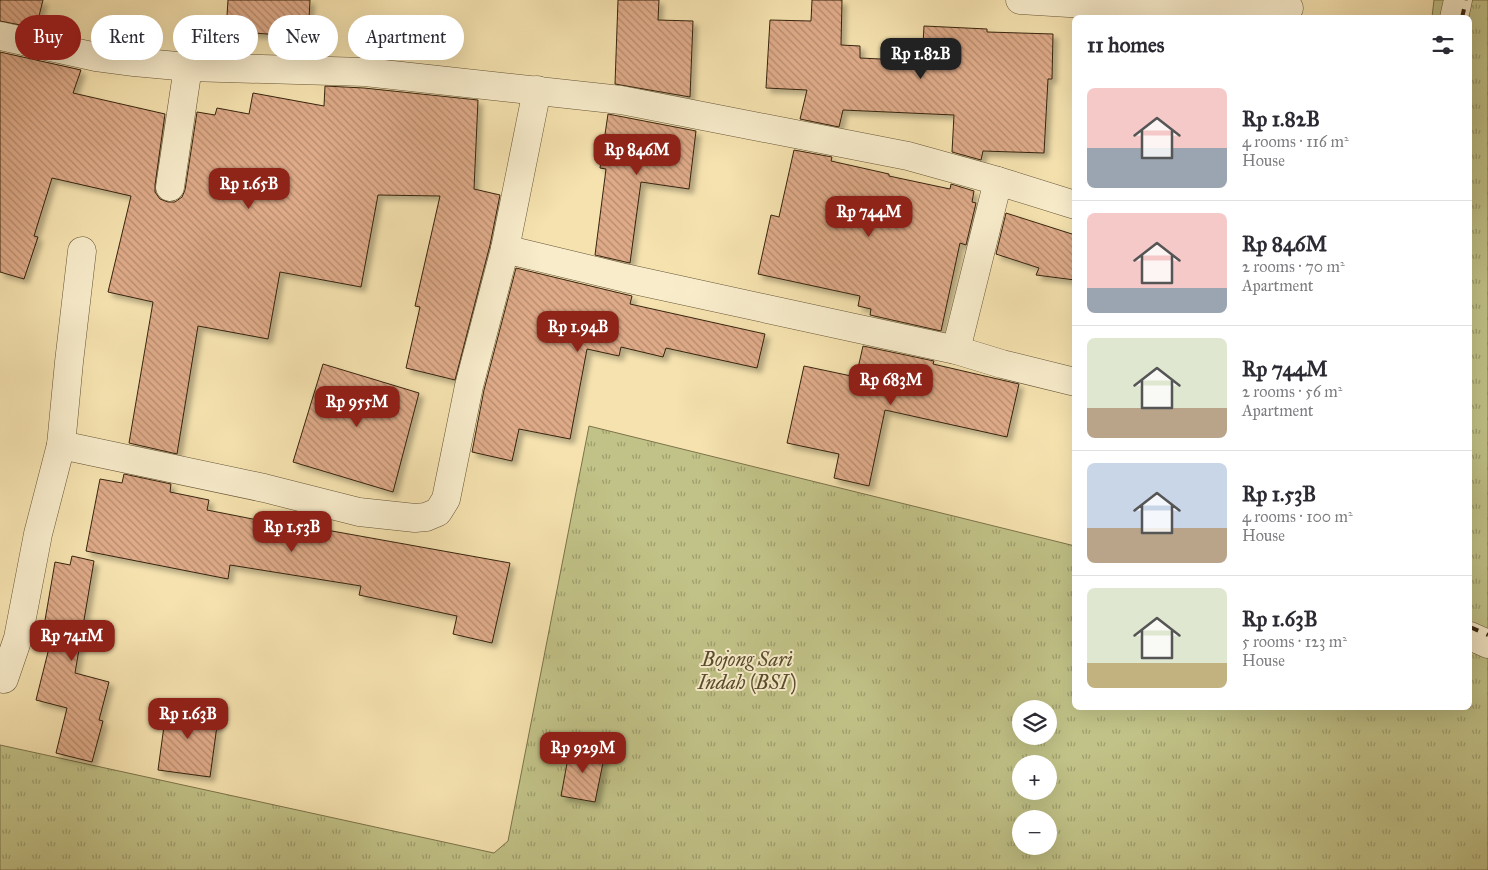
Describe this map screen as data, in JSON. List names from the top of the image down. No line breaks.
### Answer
{"parks":["Bojong Sari Indah (BSI)"],"page":{"chip":["Buy","Rent","Filters","New","Apartment"],"heading":"11 homes","price":["Rp 1.82B","Rp 846M","Rp 1.65B","Rp 744M","Rp 1.94B","Rp 683M","Rp 955M","Rp 1.53B","Rp 741M","Rp 1.63B","Rp 929M"],"list":[{"name":"Rp 1.82B","note":"4 rooms · 116 m² · House"},{"name":"Rp 846M","note":"2 rooms · 70 m² · Apartment"},{"name":"Rp 744M","note":"2 rooms · 56 m² · Apartment"},{"name":"Rp 1.53B","note":"4 rooms · 100 m² · House"},{"name":"Rp 1.63B","note":"5 rooms · 123 m² · House"}],"map_buttons":["+","−"]}}
